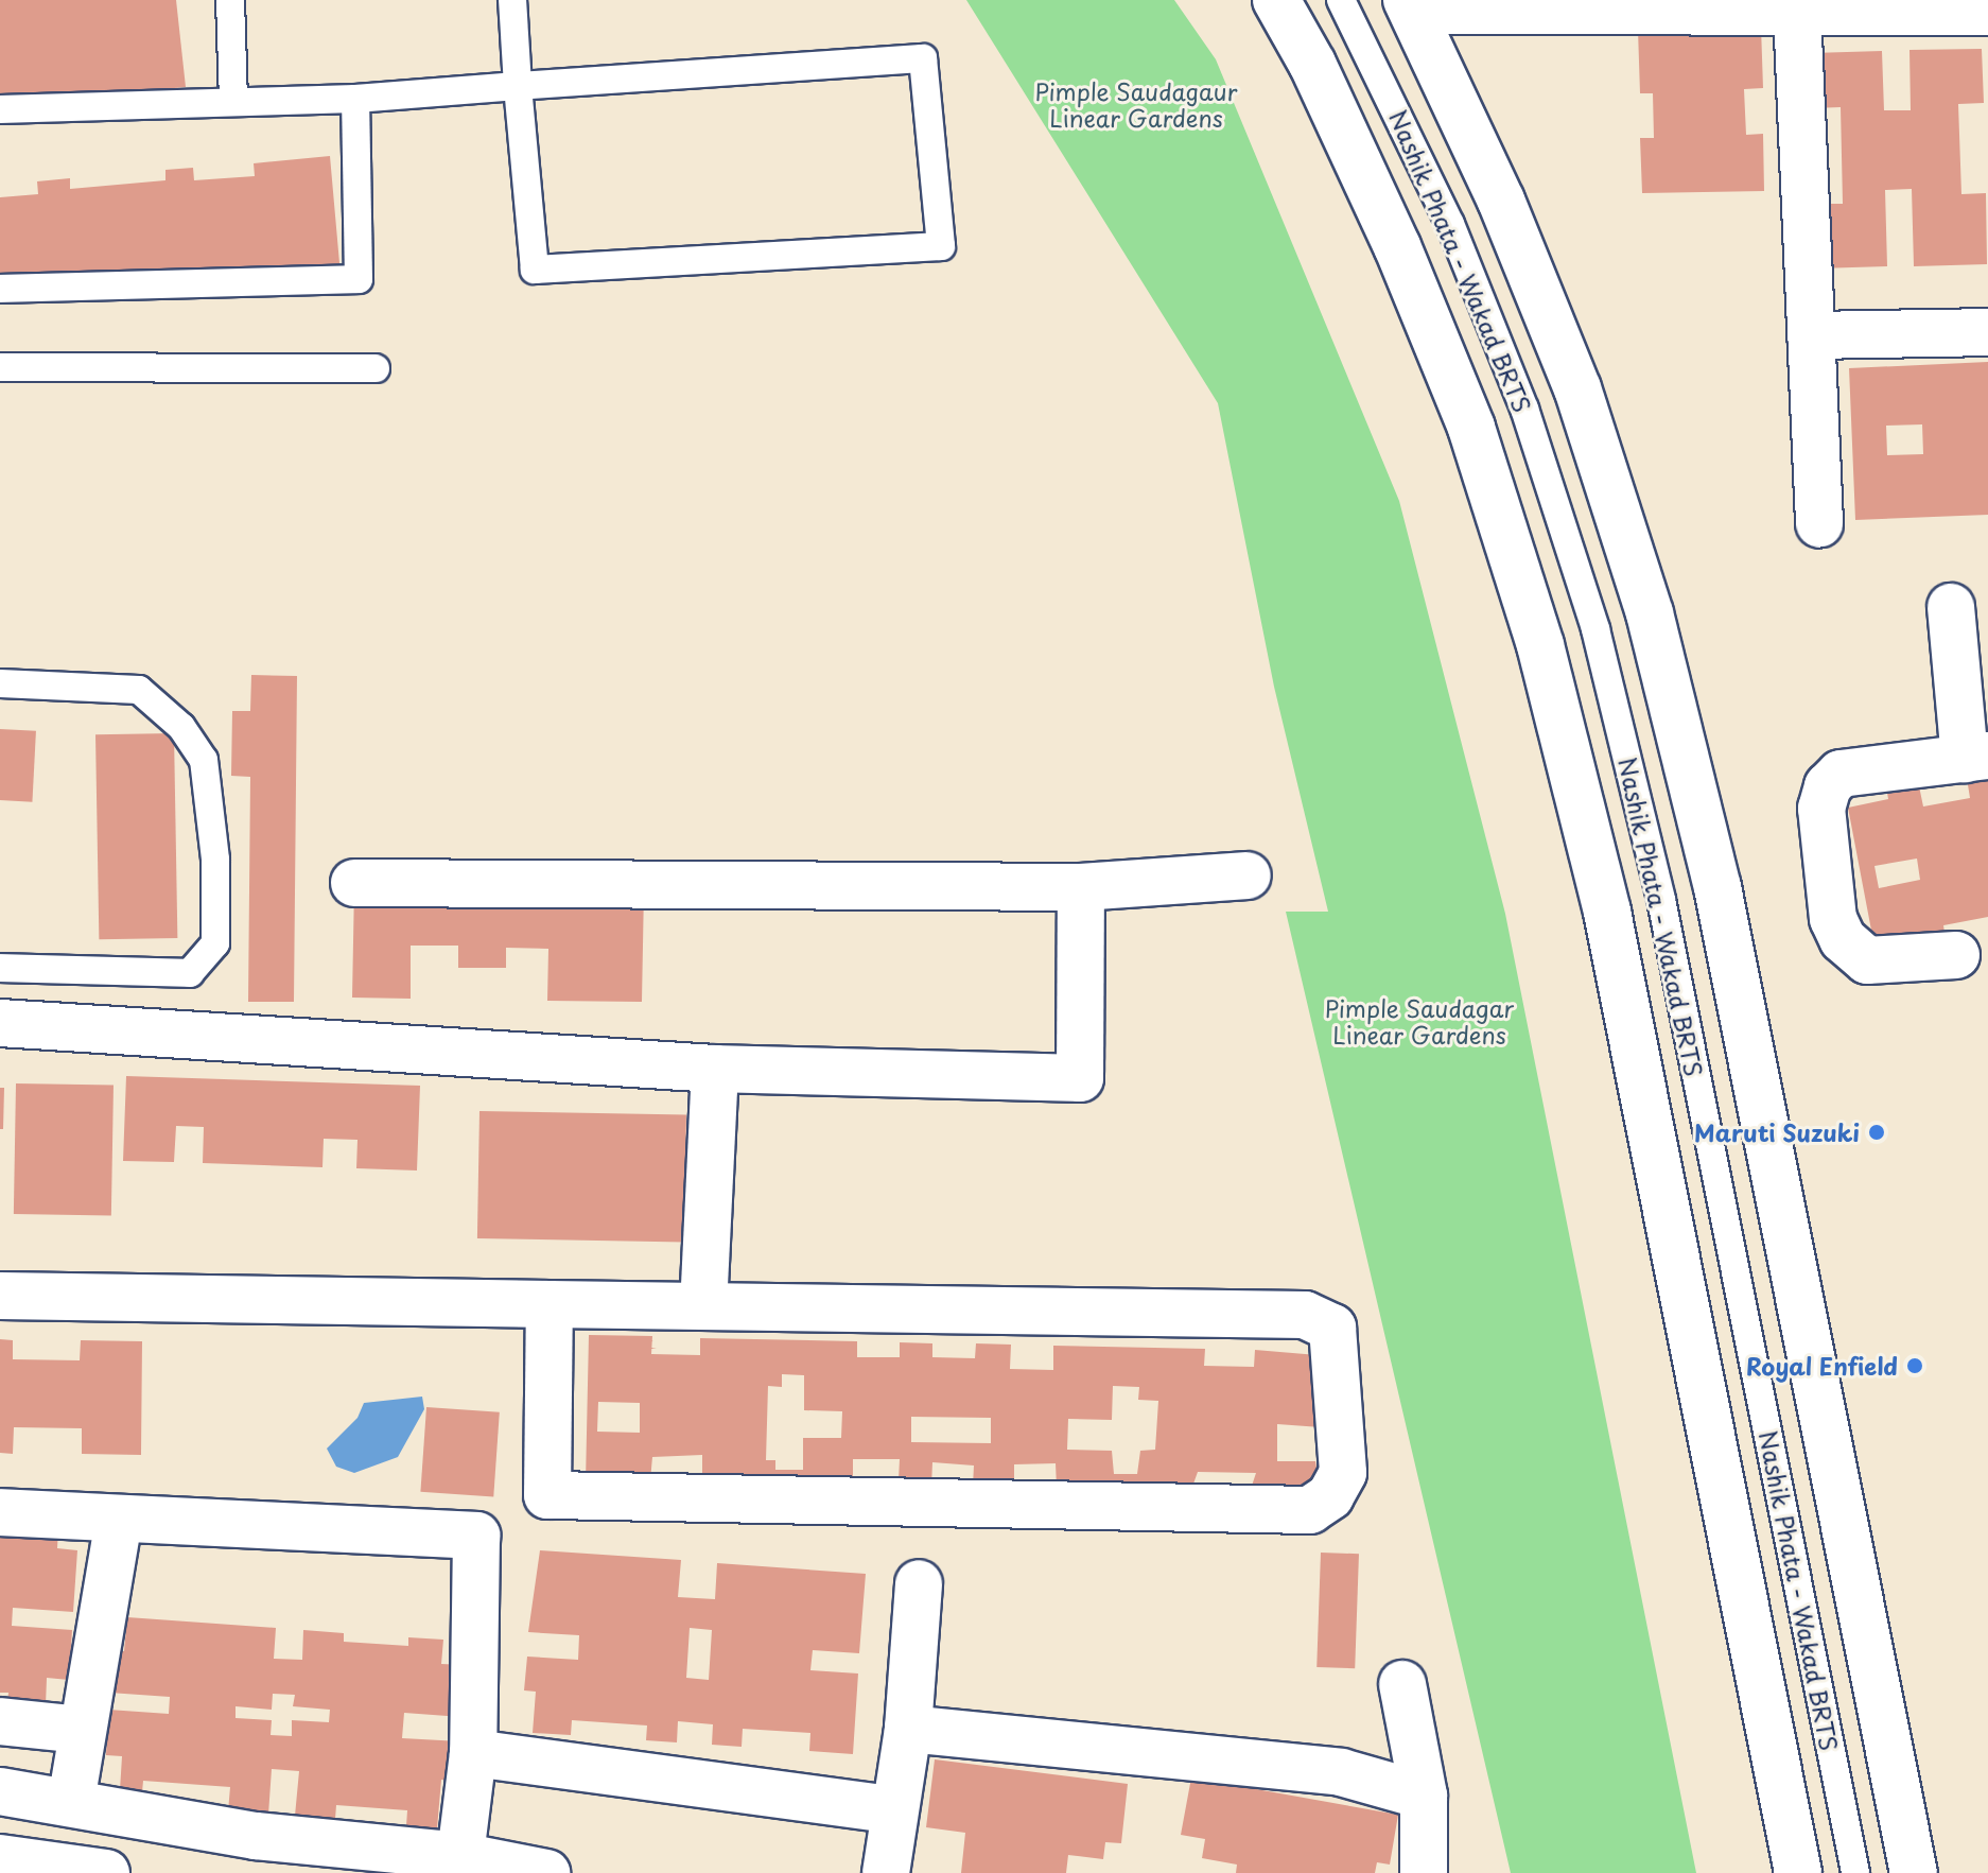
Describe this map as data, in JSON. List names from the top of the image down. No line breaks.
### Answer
{"streets":{"lane":["Nashik Phata - Wakad BRTS"]},"parks":["Pimple Saudagaur Linear Gardens","Pimple Saudagar Linear Gardens"],"places":["Maruti Suzuki","Royal Enfield"]}
